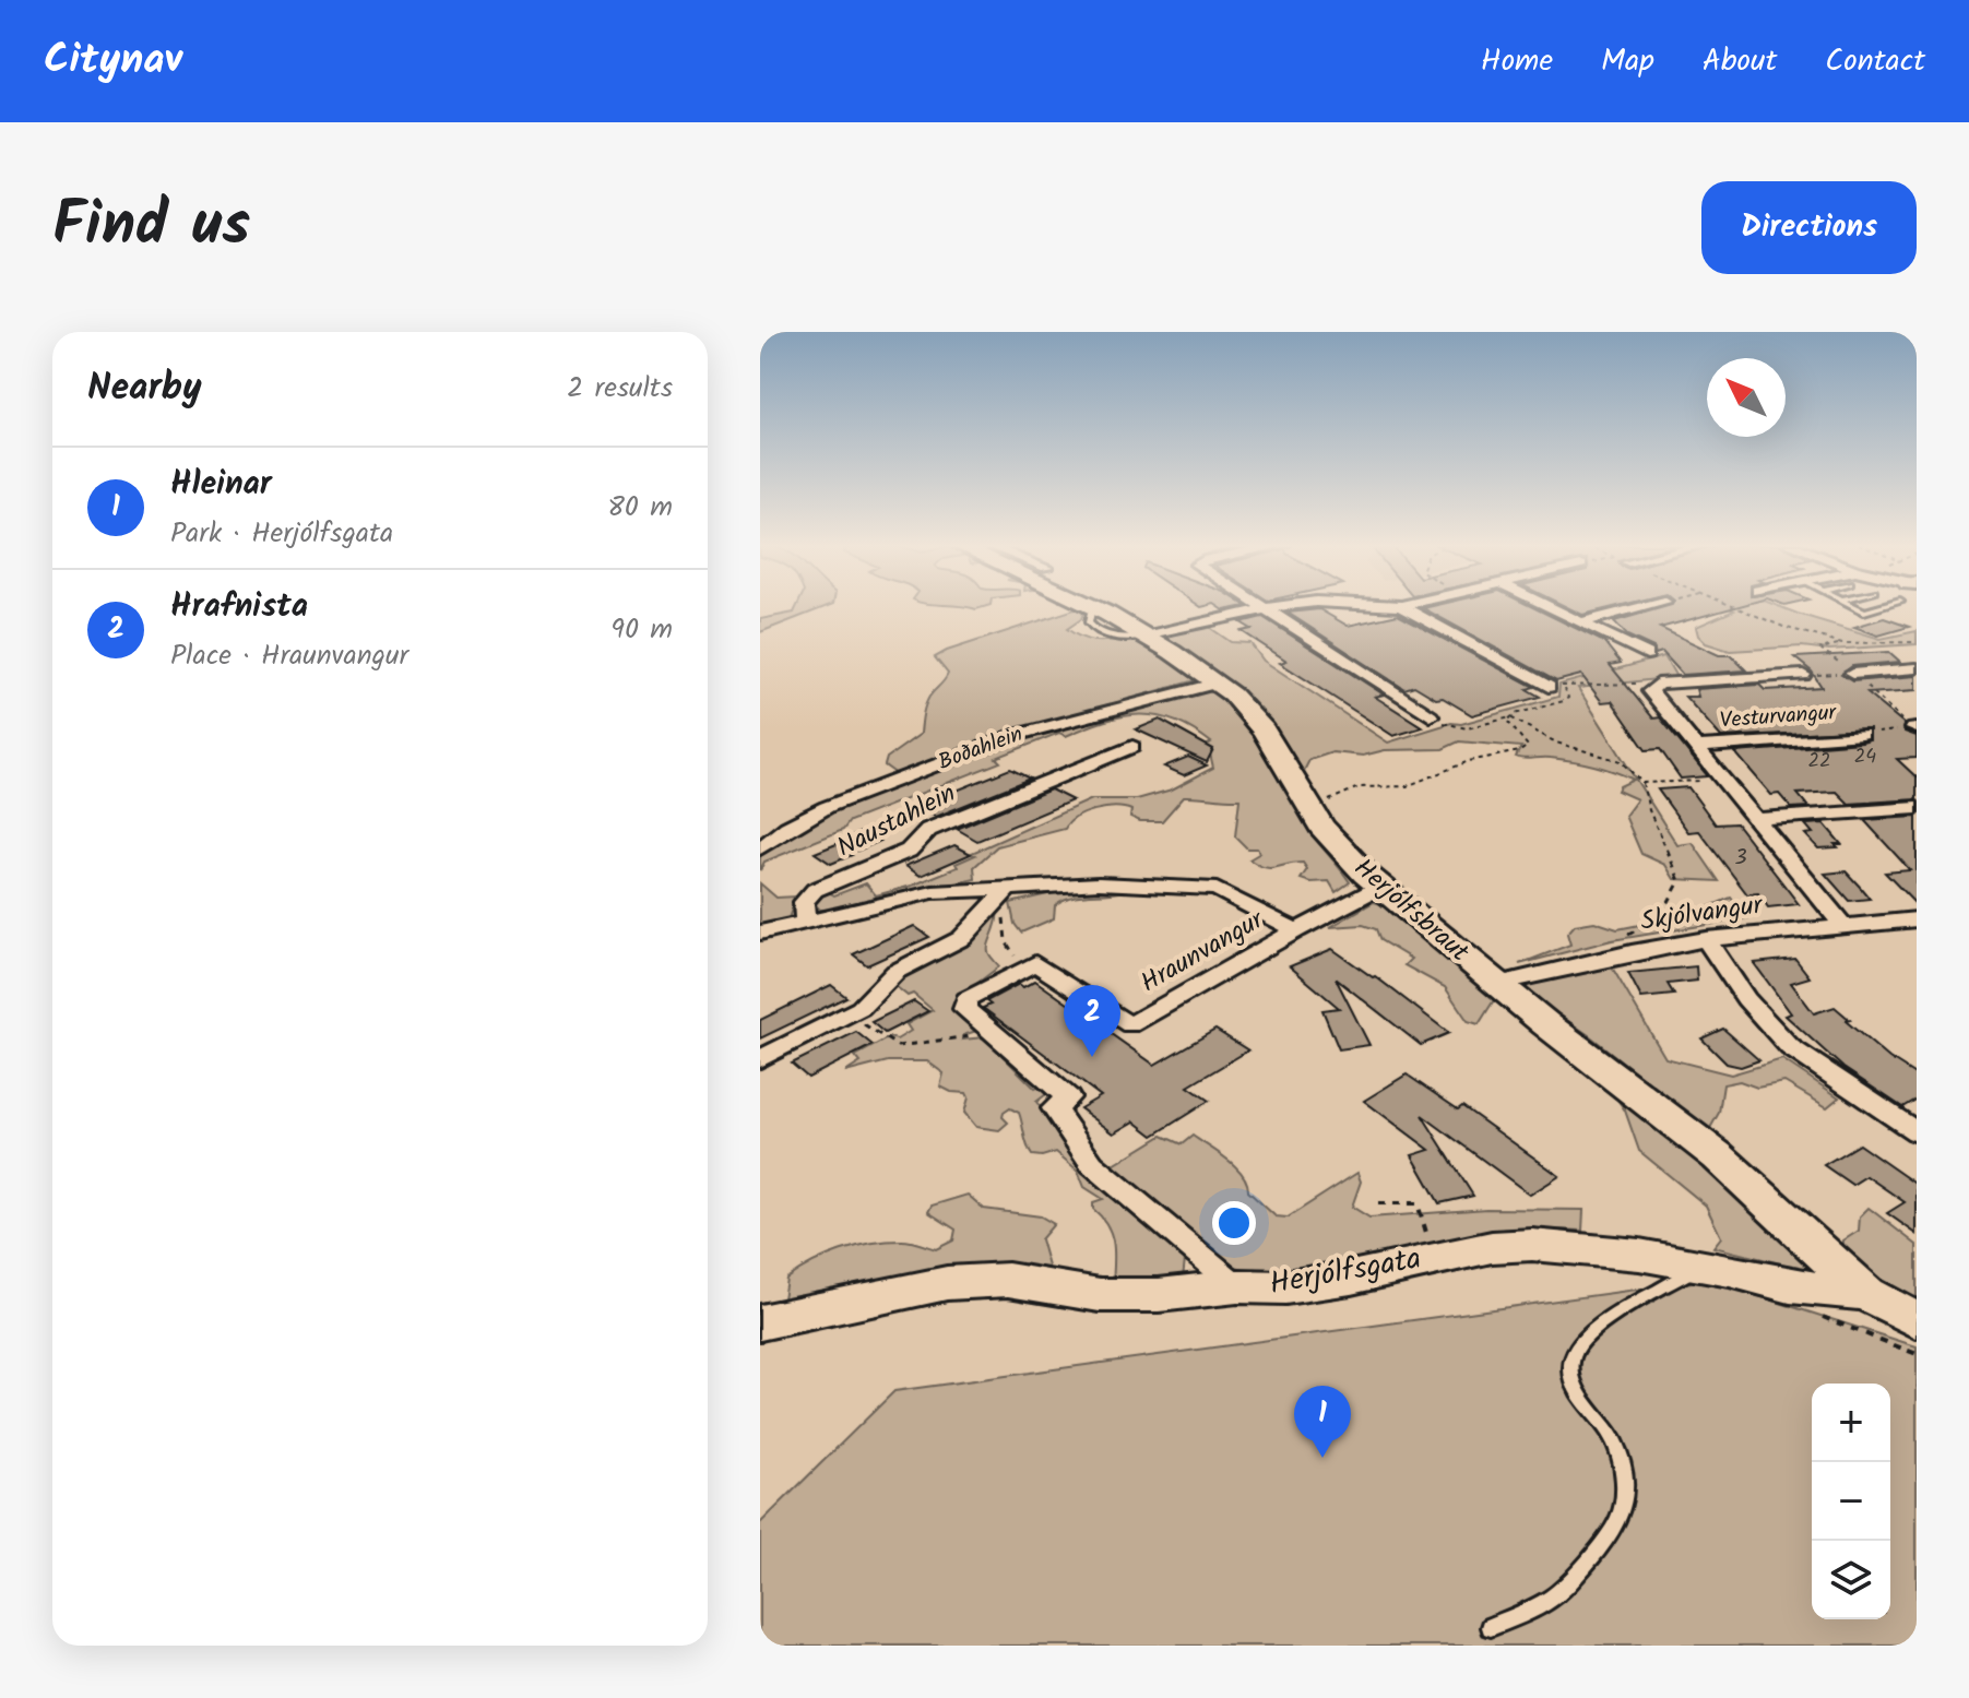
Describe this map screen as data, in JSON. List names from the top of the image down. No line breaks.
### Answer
{"streets":{"street":["Vesturvangur","Boðahlein","Naustahlein","Herjólfsbraut","Skjólvangur","Hraunvangur","Herjólfsgata"]},"crossings":[["Vesturvangur","Skjólvangur"],["Boðahlein","Herjólfsbraut"],["Herjólfsbraut","Skjólvangur"],["Herjólfsbraut","Hraunvangur"],["Herjólfsbraut","Herjólfsgata"]],"house_numbers":["24","22","3"],"north":"top left","page":{"header":"Citynav","nav":["Home","Map","About","Contact"],"title":"Find us","buttons":"Directions","heading":["Nearby","2 results"],"list":[{"mark":"1","name":"Hleinar","note":"Park · Herjólfsgata","value":"80 m"},{"mark":"2","name":"Hrafnista","note":"Place · Hraunvangur","value":"90 m"}],"pins":["2","1"],"map_buttons":["+","−"]}}
